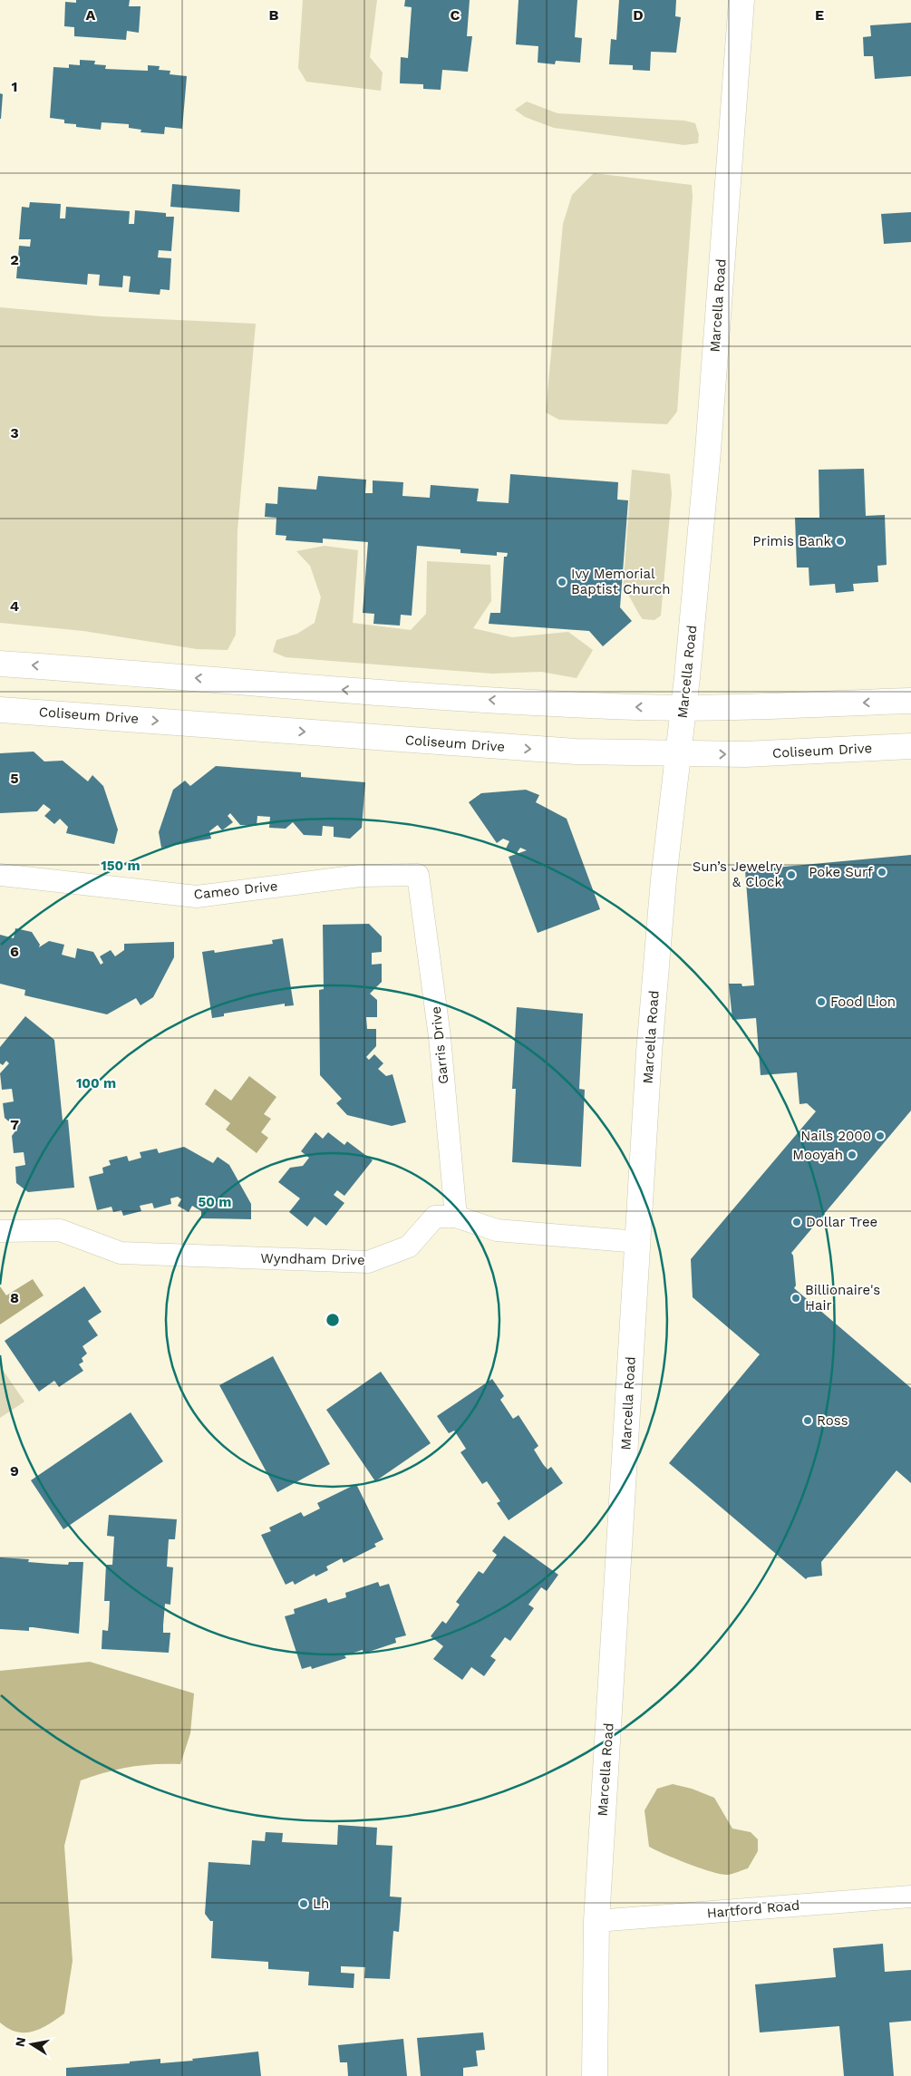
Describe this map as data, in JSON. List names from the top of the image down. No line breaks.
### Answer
{"streets":{"street":["Marcella Road","Coliseum Drive","Cameo Drive","Garris Drive","Wyndham Drive","Hartford Road"]},"crossings":[["Marcella Road","Coliseum Drive"],["Marcella Road","Wyndham Drive"],["Marcella Road","Hartford Road"],["Cameo Drive","Garris Drive"],["Garris Drive","Wyndham Drive"]],"places":["Primis Bank","Ivy Memorial Baptist Church","Poke Surf","Sun’s Jewelry & Clock","Food Lion","Nails 2000","Mooyah","Dollar Tree","Billionaire's Hair","Ross","Lh"],"north":"left","grid":{"columns":["A","B","C","D","E"],"rows":["1","2","3","4","5","6","7","8","9"]},"rings":["150 m","100 m","50 m"]}
